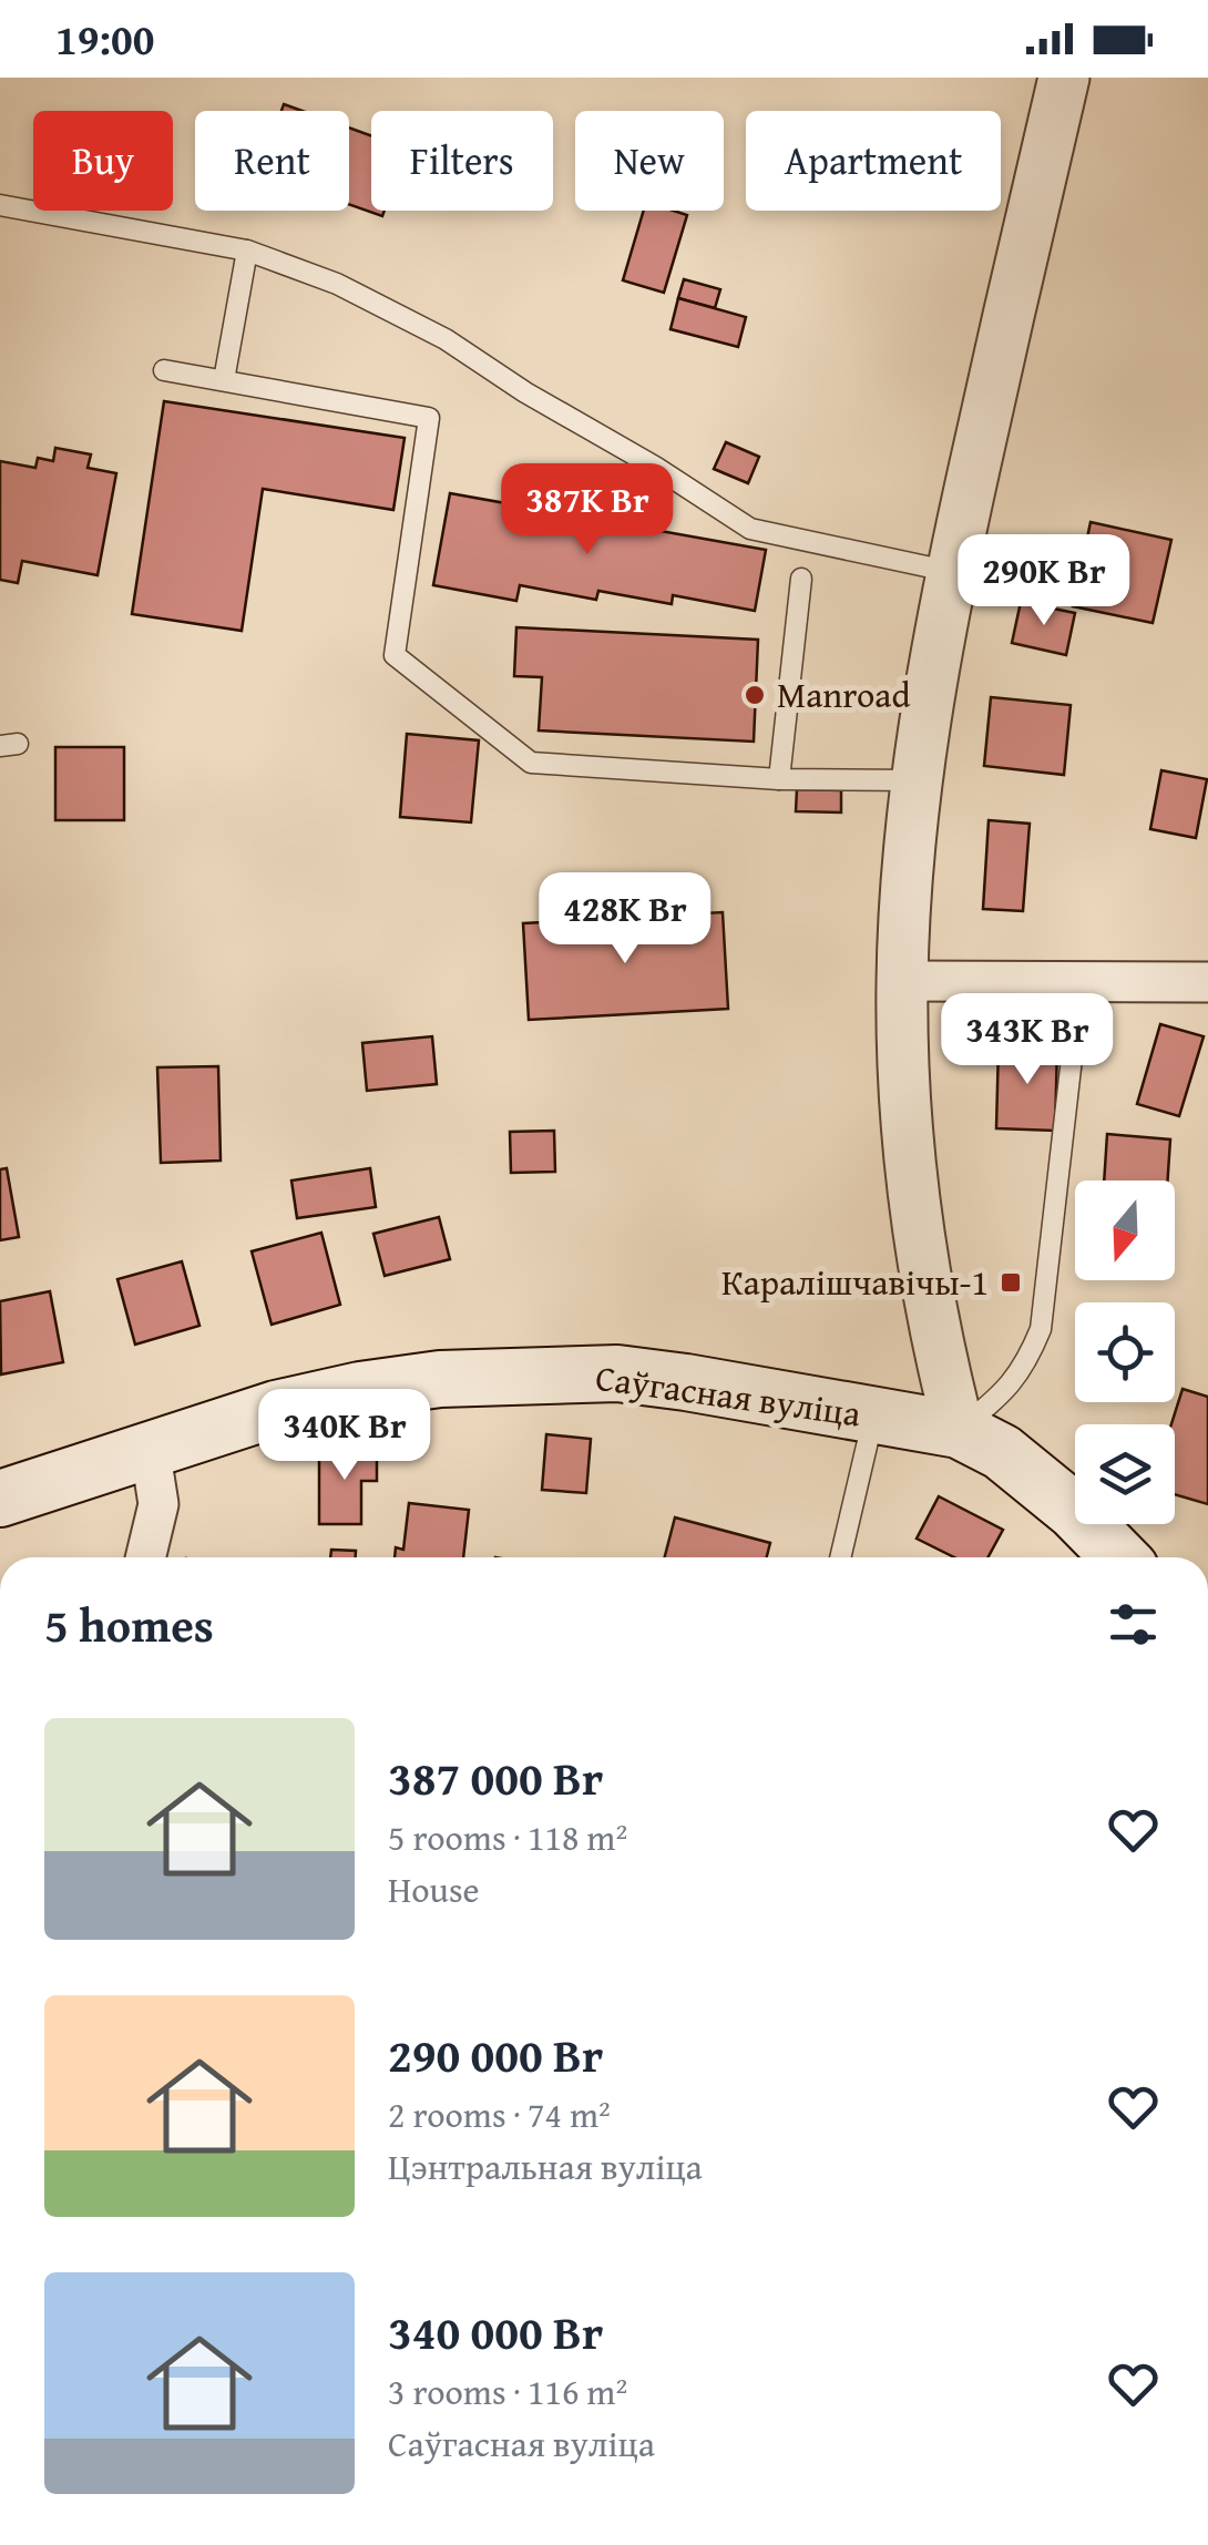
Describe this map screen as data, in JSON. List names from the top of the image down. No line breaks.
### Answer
{"streets":{"main road":["Саўгасная вуліца"]},"places":{"other":["Manroad"],"transit":["Каралішчавічы-1"]},"north":"bottom","page":{"status":"19:00","chip":["Buy","Rent","Filters","New","Apartment"],"price":["387K Br","290K Br","428K Br","343K Br","340K Br"],"heading":"5 homes","list":[{"name":"387 000 Br","note":"5 rooms · 118 m² · House"},{"name":"290 000 Br","note":"2 rooms · 74 m² · Цэнтральная вуліца"},{"name":"340 000 Br","note":"3 rooms · 116 m² · Саўгасная вуліца"}]}}
